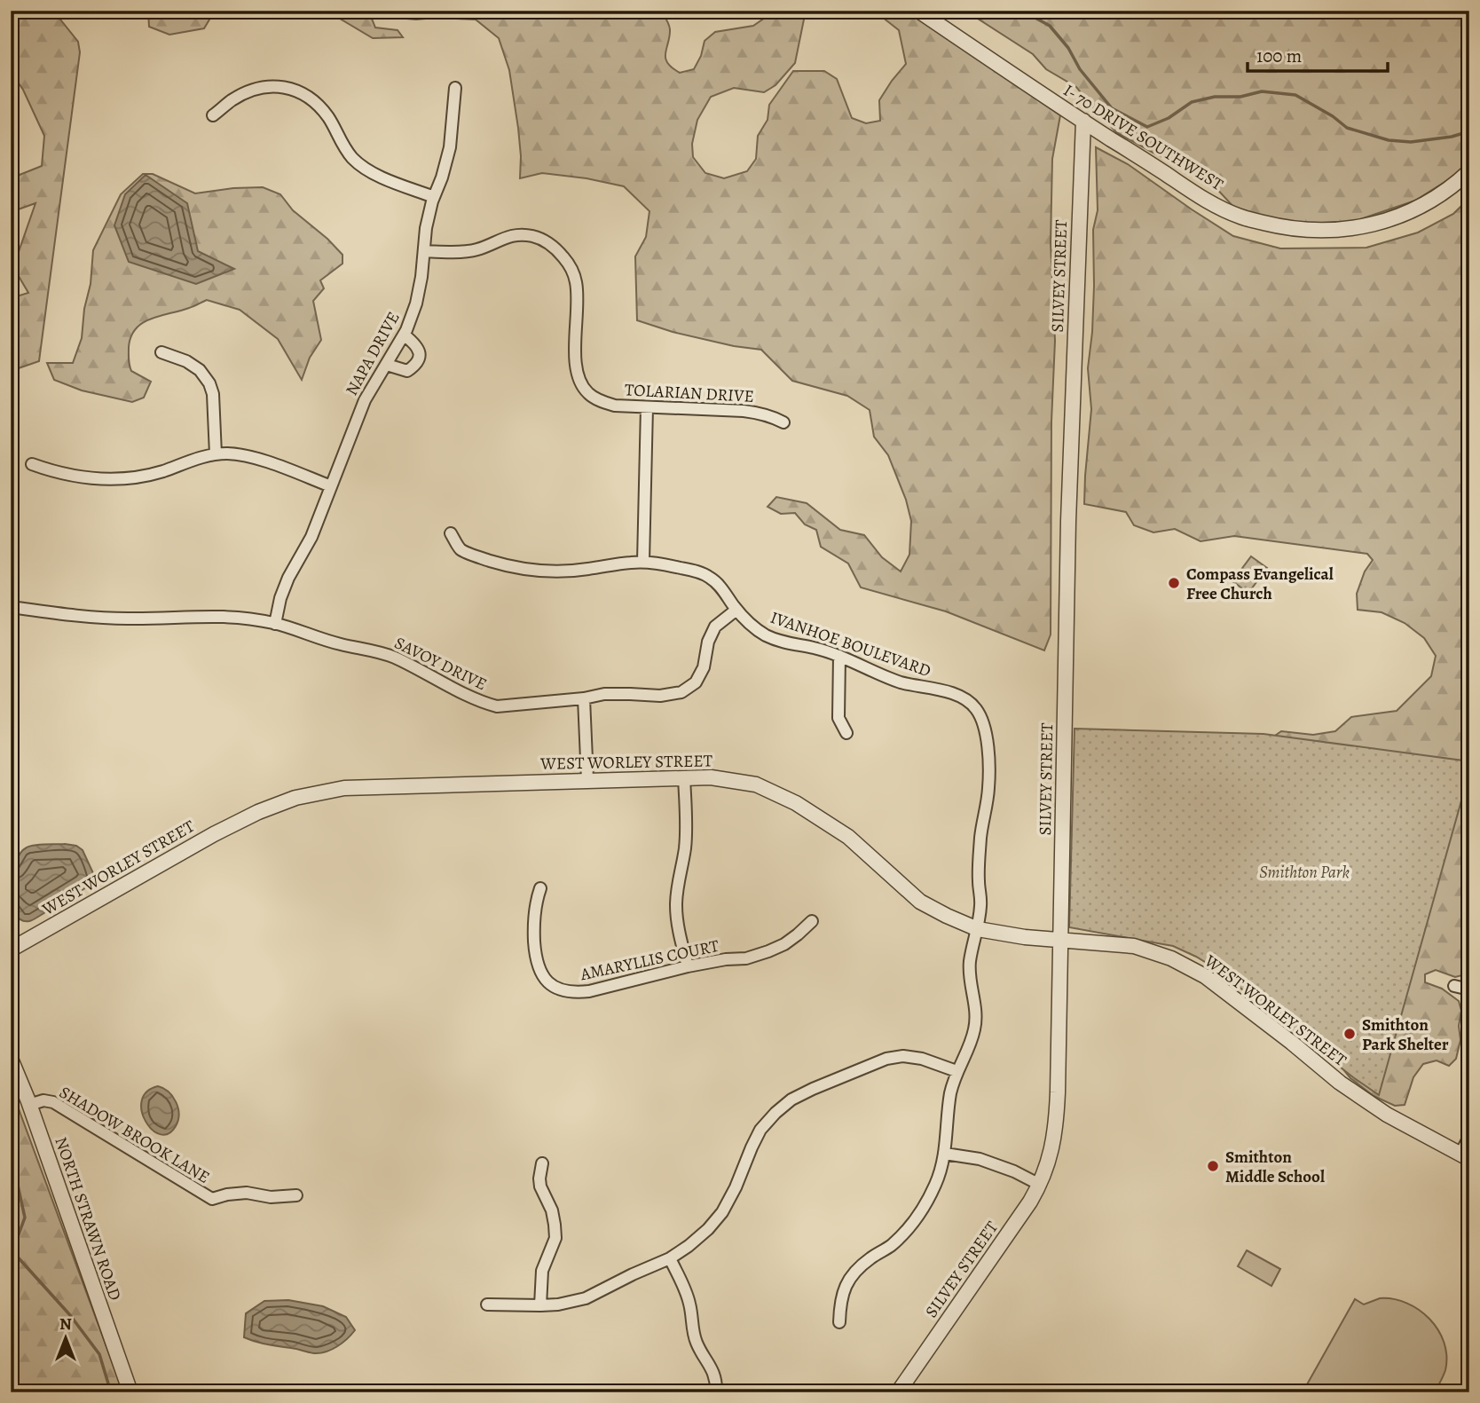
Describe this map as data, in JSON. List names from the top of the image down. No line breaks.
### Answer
{"streets":{"street":["I- 70 DRIVE SOUTHWEST","SILVEY STREET","NAPA DRIVE","TOLARIAN DRIVE","IVANHOE BOULEVARD","SAVOY DRIVE","WEST WORLEY STREET","AMARYLLIS COURT","SHADOW BROOK LANE","NORTH STRAWN ROAD"]},"crossings":[["I- 70 DRIVE SOUTHWEST","SILVEY STREET"],["SILVEY STREET","WEST WORLEY STREET"],["NAPA DRIVE","TOLARIAN DRIVE"],["NAPA DRIVE","SAVOY DRIVE"],["IVANHOE BOULEVARD","SAVOY DRIVE"],["IVANHOE BOULEVARD","WEST WORLEY STREET"],["SHADOW BROOK LANE","NORTH STRAWN ROAD"]],"parks":["Smithton Park"],"places":["Compass Evangelical Free Church","Smithton Park Shelter","Smithton Middle School"],"scale_bar":"100 m","north":"top"}
